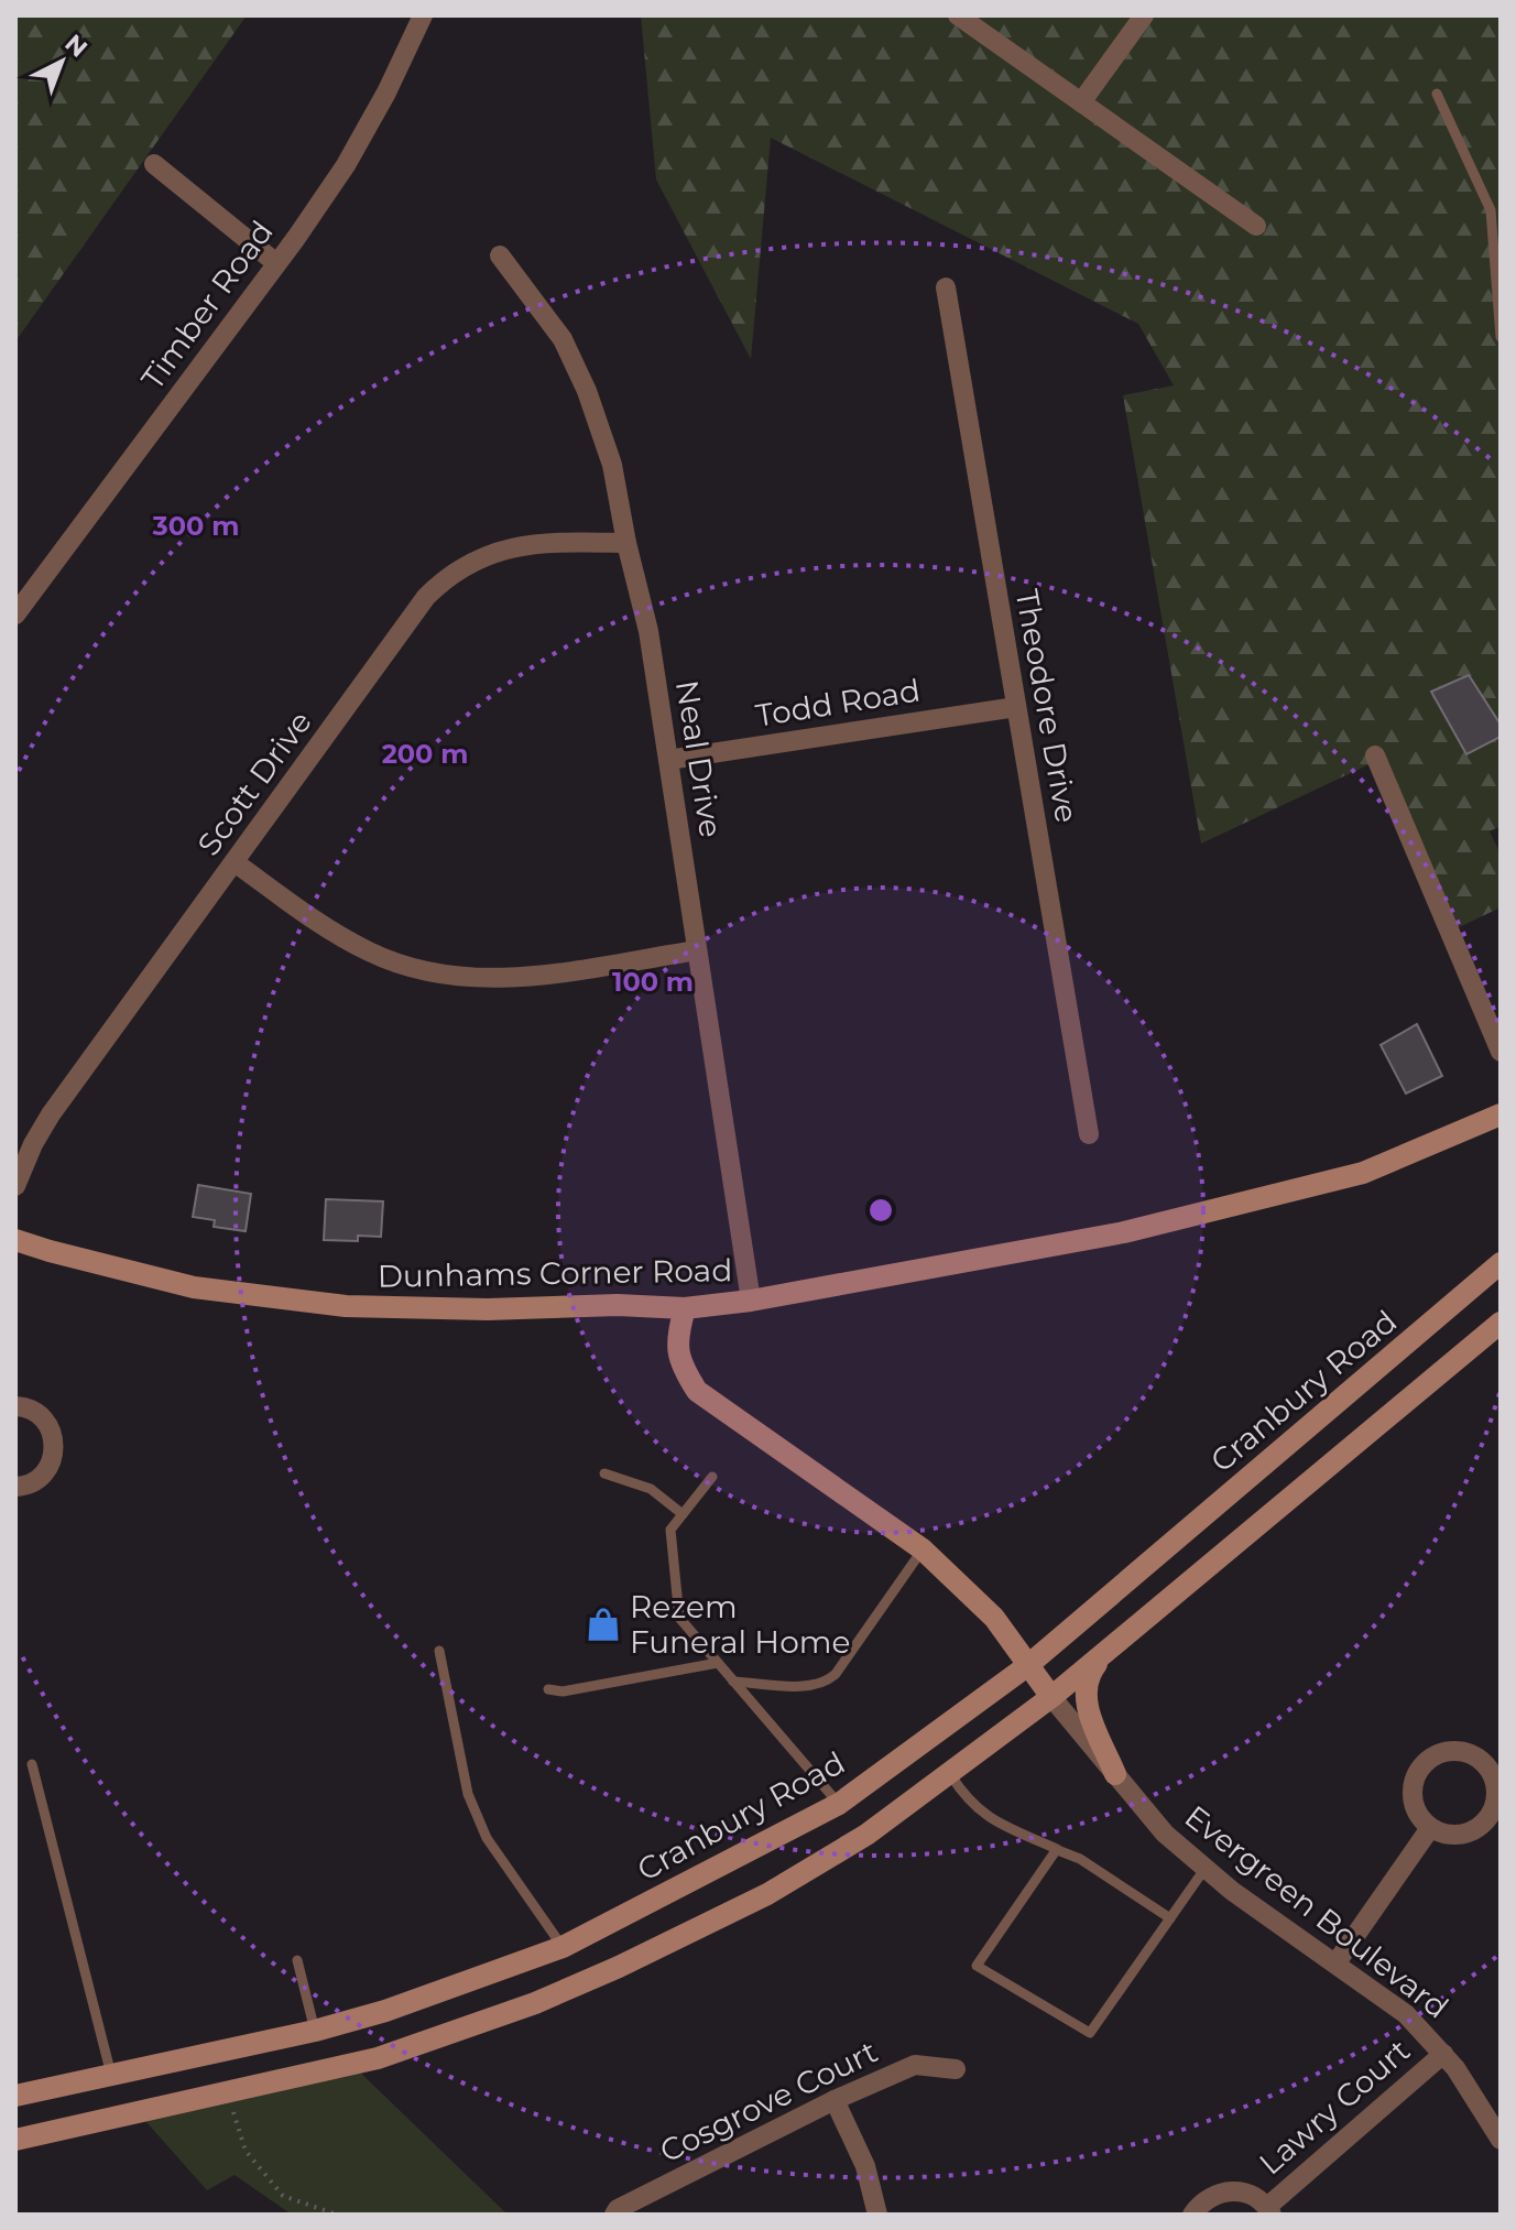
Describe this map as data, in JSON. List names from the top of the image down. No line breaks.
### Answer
{"streets":{"main road":["Dunhams Corner Road","Cranbury Road"],"street":["Timber Road","Todd Road","Theodore Drive","Neal Drive","Scott Drive","Evergreen Boulevard","Cosgrove Court","Lawry Court"]},"crossings":[["Todd Road","Theodore Drive"],["Todd Road","Neal Drive"],["Neal Drive","Scott Drive"],["Neal Drive","Dunhams Corner Road"],["Evergreen Boulevard","Lawry Court"]],"places":{"shop":["Rezem Funeral Home"]},"north":"top right","rings":["300 m","200 m","100 m"]}
